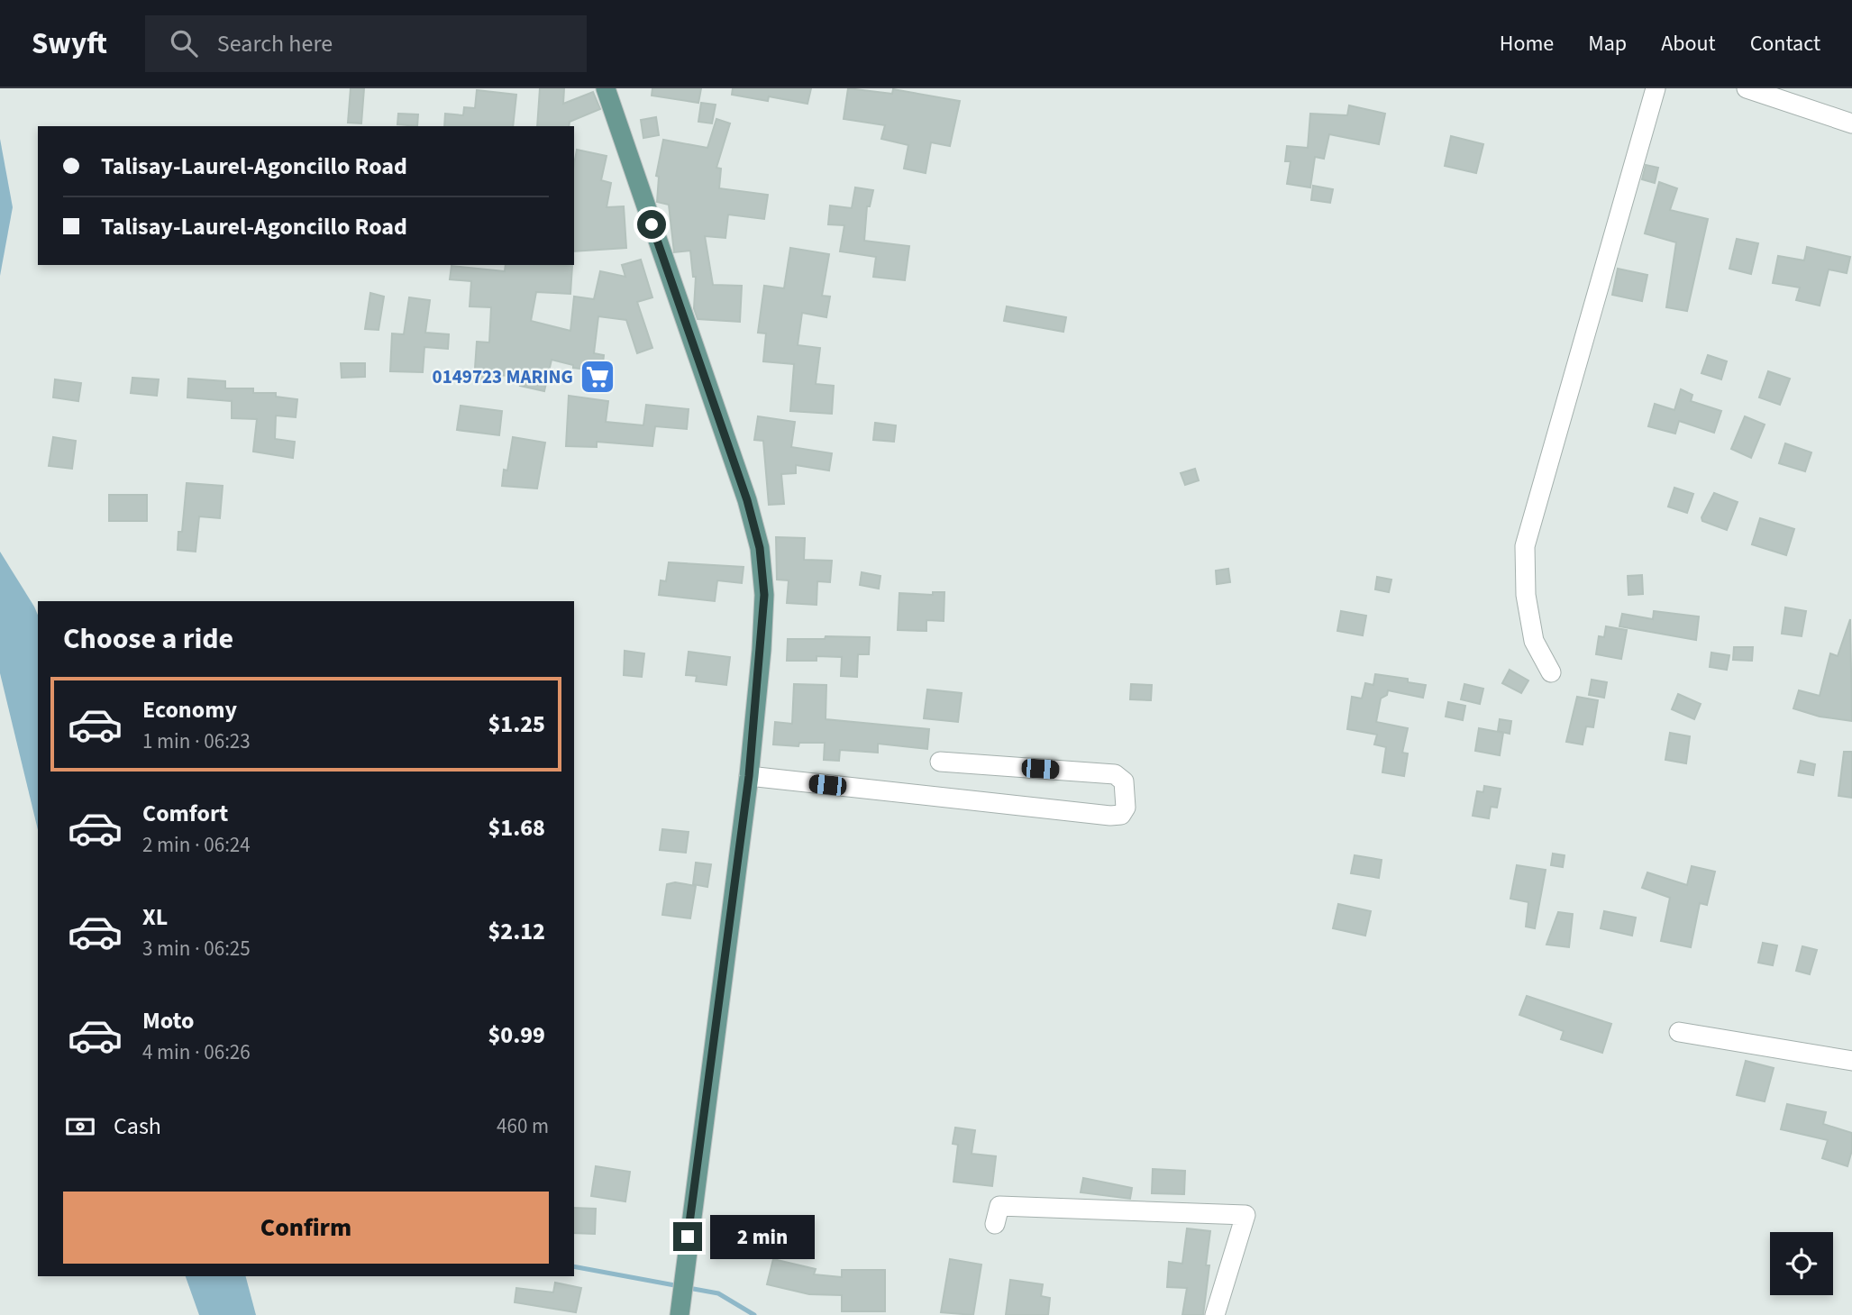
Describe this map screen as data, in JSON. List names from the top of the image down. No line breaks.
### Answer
{"places":{"supermarket":["0149723 MARING"]},"page":{"header":"Swyft","search":"Search here","nav":["Home","Map","About","Contact"],"banner":["Talisay-Laurel-Agoncillo Road","Talisay-Laurel-Agoncillo Road"],"heading":"Choose a ride","list":[{"name":"Economy","note":"1 min · 06:23","value":"$1.25"},{"name":"Comfort","note":"2 min · 06:24","value":"$1.68"},{"name":"XL","note":"3 min · 06:25","value":"$2.12"},{"name":"Moto","note":"4 min · 06:26","value":"$0.99"}],"pay":["Cash","460 m"],"buttons":"Confirm","bubble":"2 min"}}
